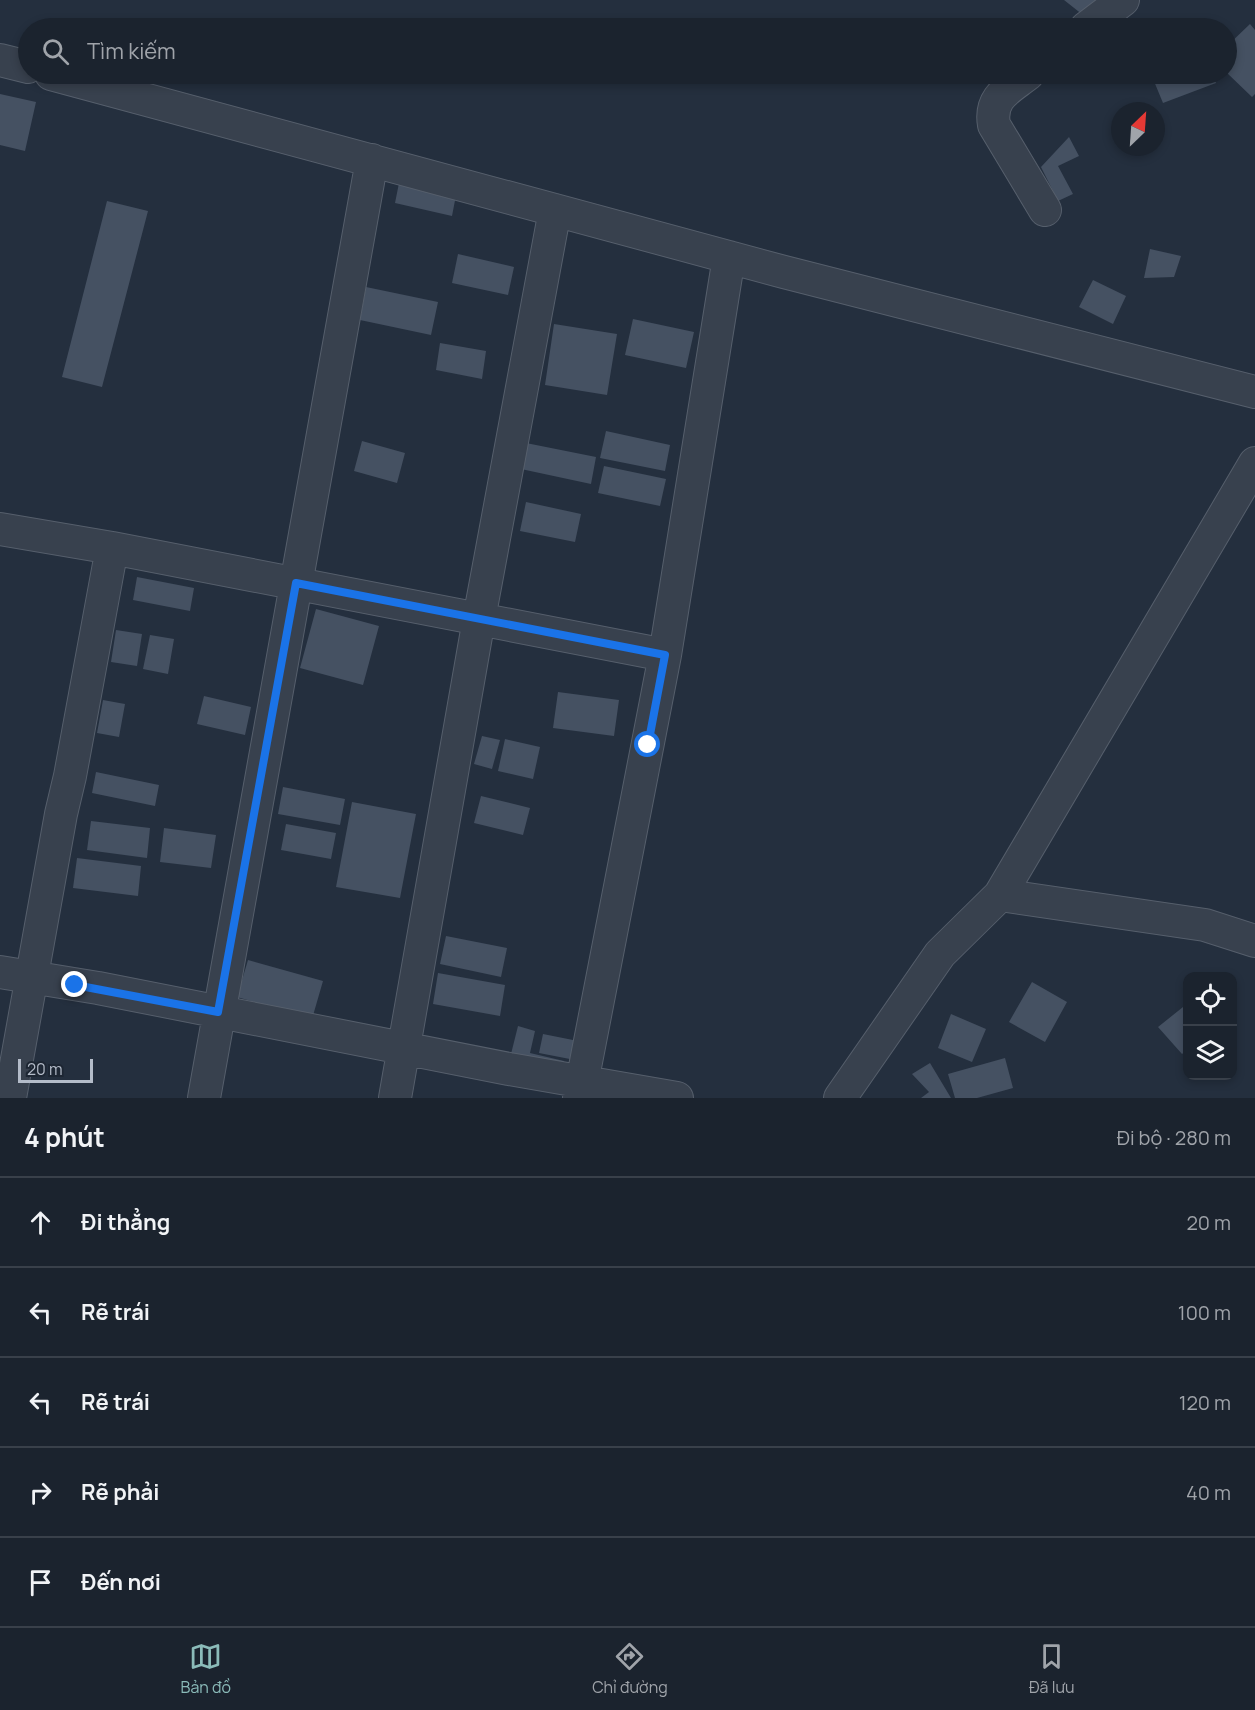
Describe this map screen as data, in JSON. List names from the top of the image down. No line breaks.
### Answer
{"scale_bar":"20 m","north":"top right","page":{"search":"Tìm kiếm","scale":"20 m","heading":["4 phút","Đi bộ · 280 m"],"list":[["Đi thẳng","20 m"],["Rẽ trái","100 m"],["Rẽ trái","120 m"],["Rẽ phải","40 m"],"Đến nơi"],"nav":["Bản đồ","Chỉ đường","Đã lưu"]}}
